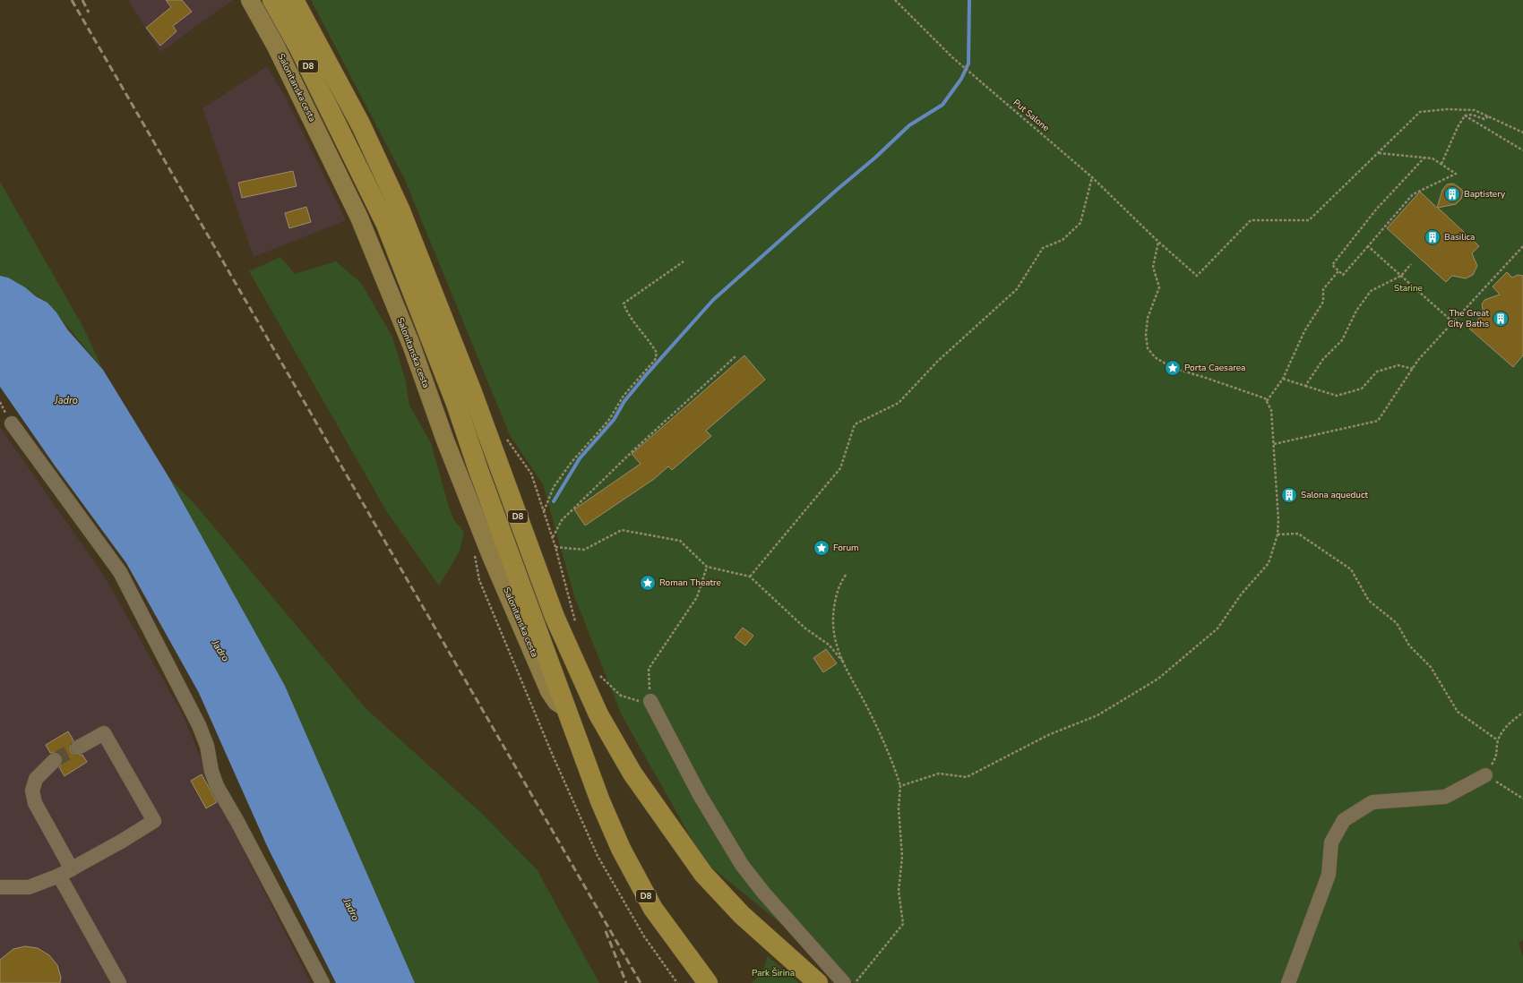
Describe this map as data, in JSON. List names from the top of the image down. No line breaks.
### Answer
{"streets":{"highway":["D8"],"main road":["Salonitanska cesta"],"path":["Put Salone"]},"crossings":[["D8","Salonitanska cesta"]],"water":["Jadro"],"parks":["Starine","Park Širina"],"places":{"building":["Baptistery","Basilica","The Great City Baths","Salona aqueduct"],"place":["Porta Caesarea","Forum","Roman Theatre"]}}
